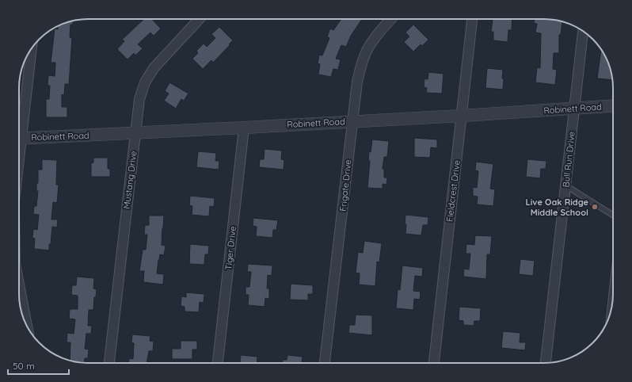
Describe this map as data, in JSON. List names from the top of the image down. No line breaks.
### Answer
{"streets":{"street":["Robinett Road","Bull Run Drive","Mustang Drive","Frigate Drive","Fieldcrest Drive","Tiger Drive"]},"crossings":[["Robinett Road","Bull Run Drive"],["Robinett Road","Mustang Drive"],["Robinett Road","Frigate Drive"],["Robinett Road","Fieldcrest Drive"],["Robinett Road","Tiger Drive"]],"places":["Live Oak Ridge Middle School"],"scale_bar":"50 m"}
